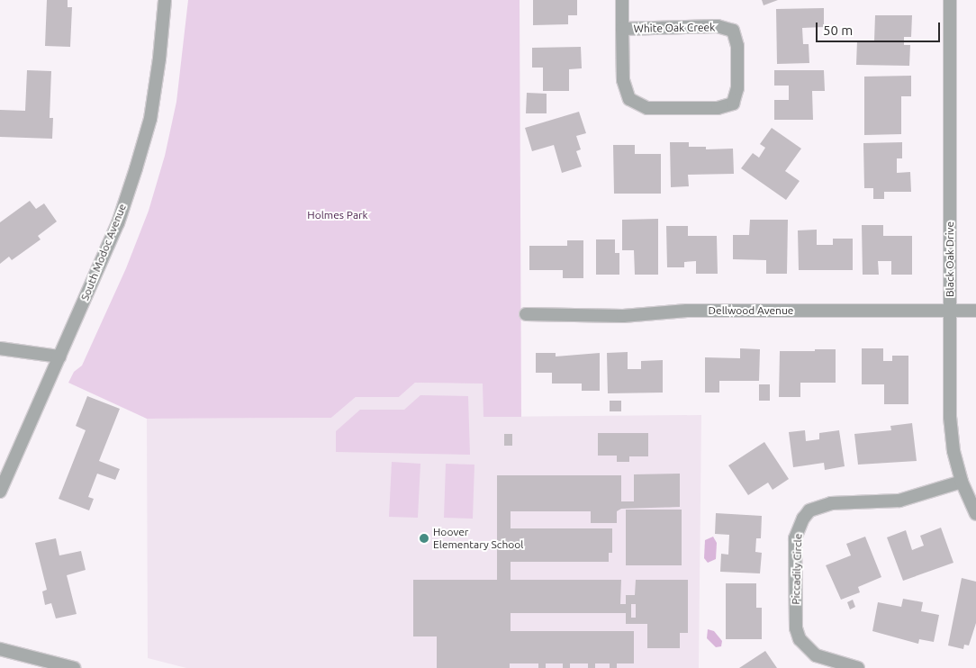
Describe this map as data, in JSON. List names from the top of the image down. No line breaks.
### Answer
{"streets":{"street":["White Oak Creek","South Modoc Avenue","Black Oak Drive","Dellwood Avenue","Piccadily Circle"]},"crossings":[["Black Oak Drive","Dellwood Avenue"],["Black Oak Drive","Piccadily Circle"]],"parks":["Holmes Park"],"places":["Hoover Elementary School"],"scale_bar":"50 m"}
